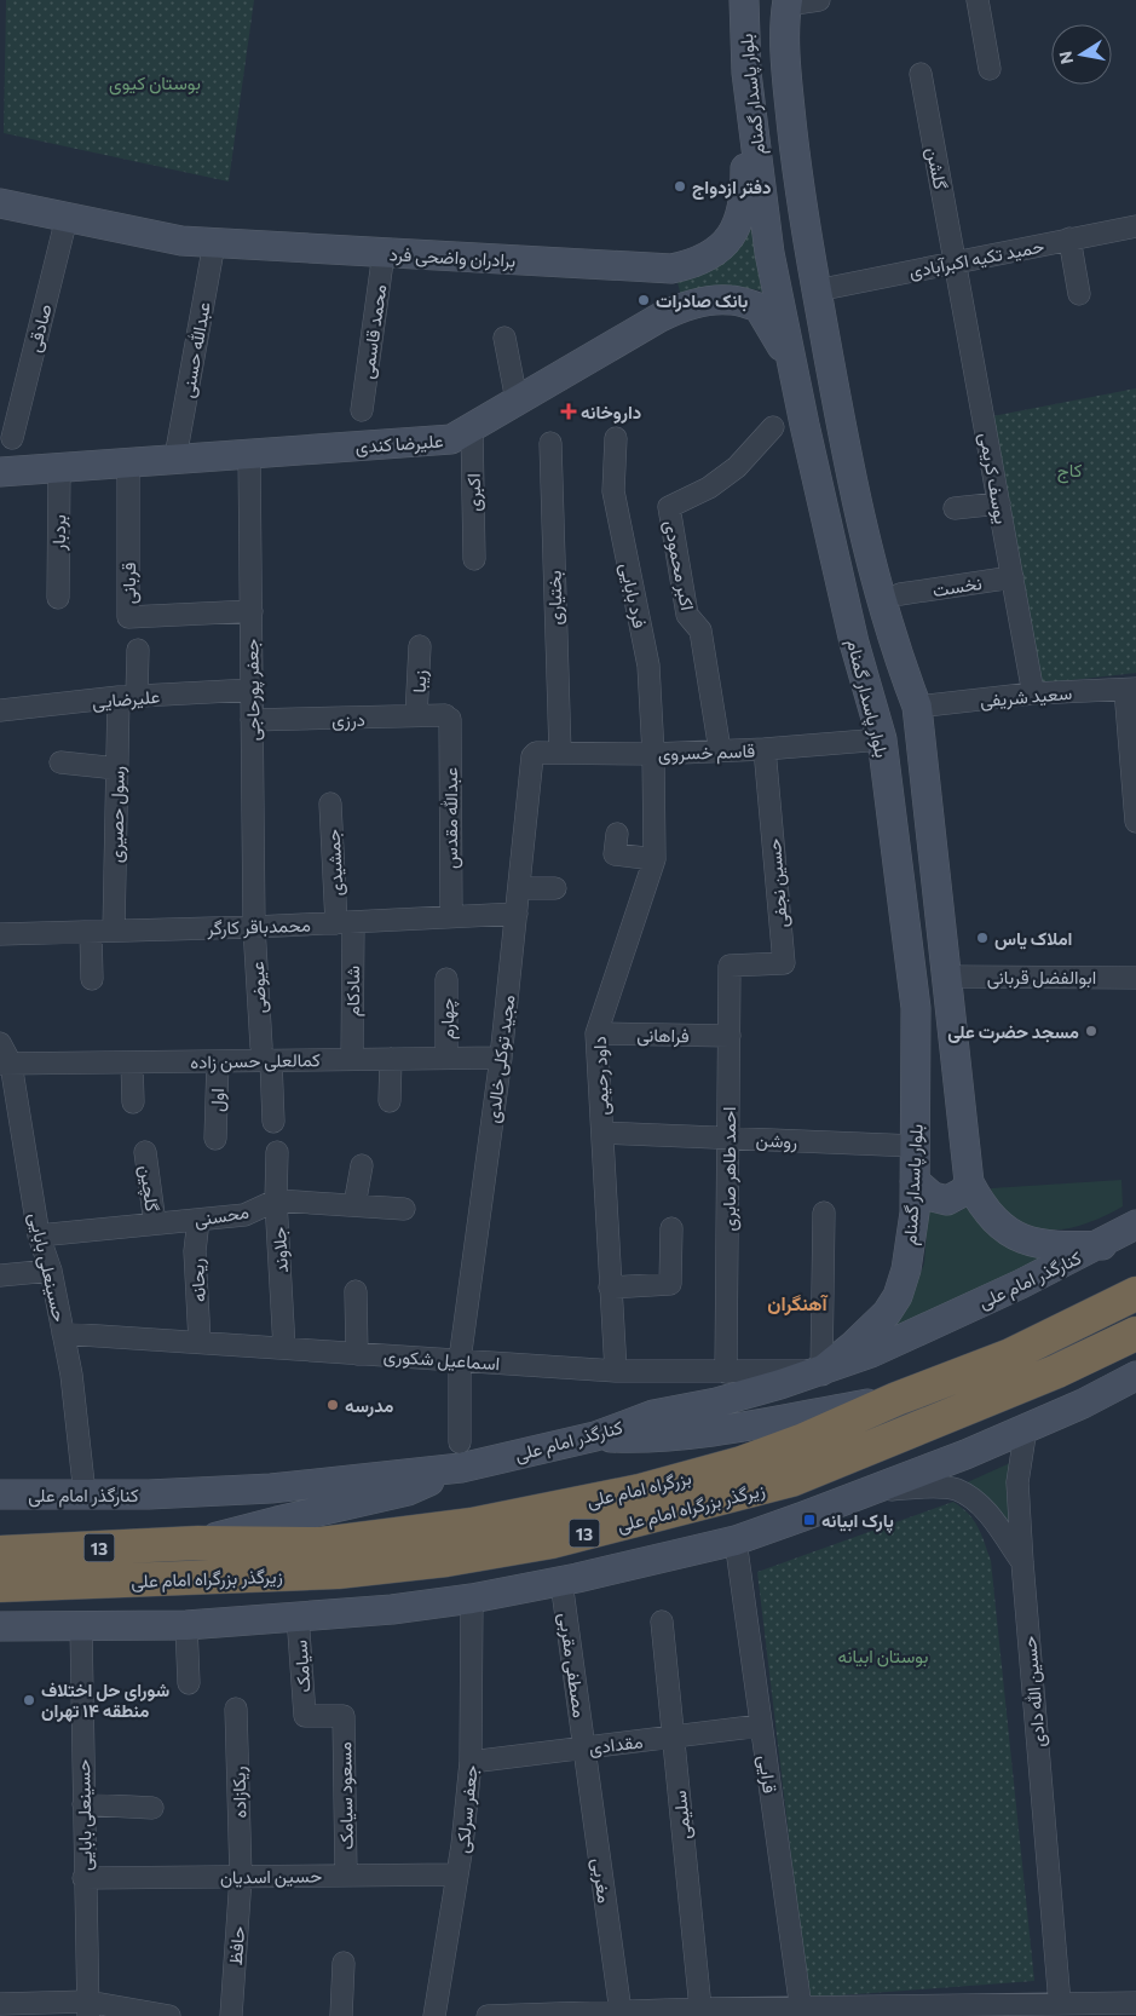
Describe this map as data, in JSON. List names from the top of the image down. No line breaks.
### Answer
{"streets":{"highway":["بزرگراه امام علی","زیرگذر بزرگراه امام علی","13"],"main road":["بلوار پاسدار گمنام","برادران واضحی فرد","علیرضا کندی","کنارگذر امام علی"],"street":["گلشن","حمید تکیه اکبرآبادی","صادقی","محمد قاسمی","عبدالله حسنی","یوسف کریمی","اکبری","بردبار","اکبر محمودی","قربانی","نخست","فرد بابایی","بختیاری","زیبا","جعفر پورحاجی","سعید شریفی","علیرضایی","درزی","قاسم خسروی","رسول حصیری","عبدالله مقدس","جمشیدی","حسین نجفی","محمدباقر کارگر","ابوالفضل قربانی","عیوضی","شادکام","چهارم","فراهانی","مجید توکلی خالدی","کمالعلی حسن زاده","داود رحیمی","اول","روشن","احمد طاهر صابری","گلچین","محسنی","جلاوند","حسینعلی بابایی","ریحانه","اسماعیل شکوری","مصطفی مقربی","سیامک","حسین الله دادی","مقدادی","قرایی","ریکازاده","مسعود سیامک","جعفر سرلکی","سلیمی","حسین اسدیان","مغربی","حافظ"]},"crossings":[["بلوار پاسدار گمنام","برادران واضحی فرد"],["بلوار پاسدار گمنام","حمید تکیه اکبرآبادی"],["بلوار پاسدار گمنام","علیرضا کندی"],["بلوار پاسدار گمنام","سعید شریفی"],["بلوار پاسدار گمنام","قاسم خسروی"],["بلوار پاسدار گمنام","ابوالفضل قربانی"],["بلوار پاسدار گمنام","روشن"],["بلوار پاسدار گمنام","کنارگذر امام علی"],["بلوار پاسدار گمنام","اسماعیل شکوری"],["گلشن","حمید تکیه اکبرآبادی"],["گلشن","یوسف کریمی"],["برادران واضحی فرد","صادقی"],["برادران واضحی فرد","محمد قاسمی"],["برادران واضحی فرد","عبدالله حسنی"],["حمید تکیه اکبرآبادی","یوسف کریمی"],["عبدالله حسنی","علیرضا کندی"],["علیرضا کندی","اکبری"],["علیرضا کندی","بردبار"],["علیرضا کندی","قربانی"],["علیرضا کندی","جعفر پورحاجی"],["یوسف کریمی","نخست"],["یوسف کریمی","سعید شریفی"],["اکبر محمودی","قاسم خسروی"],["قربانی","جعفر پورحاجی"],["فرد بابایی","قاسم خسروی"],["فرد بابایی","داود رحیمی"],["بختیاری","قاسم خسروی"],["زیبا","درزی"],["جعفر پورحاجی","علیرضایی"],["جعفر پورحاجی","درزی"],["جعفر پورحاجی","محمدباقر کارگر"],["جعفر پورحاجی","عیوضی"],["علیرضایی","رسول حصیری"],["درزی","عبدالله مقدس"],["قاسم خسروی","حسین نجفی"],["قاسم خسروی","مجید توکلی خالدی"],["قاسم خسروی","داود رحیمی"],["رسول حصیری","محمدباقر کارگر"],["عبدالله مقدس","محمدباقر کارگر"],["جمشیدی","محمدباقر کارگر"],["جمشیدی","شادکام"],["حسین نجفی","احمد طاهر صابری"],["محمدباقر کارگر","عیوضی"],["محمدباقر کارگر","شادکام"],["محمدباقر کارگر","مجید توکلی خالدی"],["عیوضی","کمالعلی حسن زاده"],["شادکام","کمالعلی حسن زاده"],["چهارم","کمالعلی حسن زاده"],["فراهانی","داود رحیمی"],["فراهانی","احمد طاهر صابری"],["مجید توکلی خالدی","کمالعلی حسن زاده"],["مجید توکلی خالدی","کنارگذر امام علی"],["مجید توکلی خالدی","اسماعیل شکوری"],["کمالعلی حسن زاده","اول"],["کمالعلی حسن زاده","حسینعلی بابایی"],["داود رحیمی","روشن"],["داود رحیمی","اسماعیل شکوری"],["روشن","احمد طاهر صابری"],["احمد طاهر صابری","اسماعیل شکوری"],["گلچین","محسنی"],["محسنی","جلاوند"],["محسنی","حسینعلی بابایی"],["محسنی","ریحانه"],["جلاوند","اسماعیل شکوری"],["حسینعلی بابایی","کنارگذر امام علی"],["حسینعلی بابایی","اسماعیل شکوری"],["حسینعلی بابایی","حسین اسدیان"],["کنارگذر امام علی","اسماعیل شکوری"],["ریحانه","اسماعیل شکوری"],["مصطفی مقربی","مقدادی"],["مصطفی مقربی","مغربی"],["سیامک","مسعود سیامک"],["مقدادی","قرایی"],["مقدادی","جعفر سرلکی"],["مقدادی","سلیمی"],["مقدادی","مغربی"],["ریکازاده","حسین اسدیان"],["ریکازاده","حافظ"],["مسعود سیامک","حسین اسدیان"],["جعفر سرلکی","حسین اسدیان"],["حسین اسدیان","حافظ"]],"districts":["آهنگران"],"parks":["بوستان کیوی","کاج","بوستان ابیانه"],"places":{"other":["دفتر ازدواج","بانک صادرات","املاک یاس","مسجد حضرت علی","مدرسه","شورای حل اختلاف منطقه ۱۴ تهران"],"health":["داروخانه"],"transit":["پارک ابیانه"]},"north":"left"}
